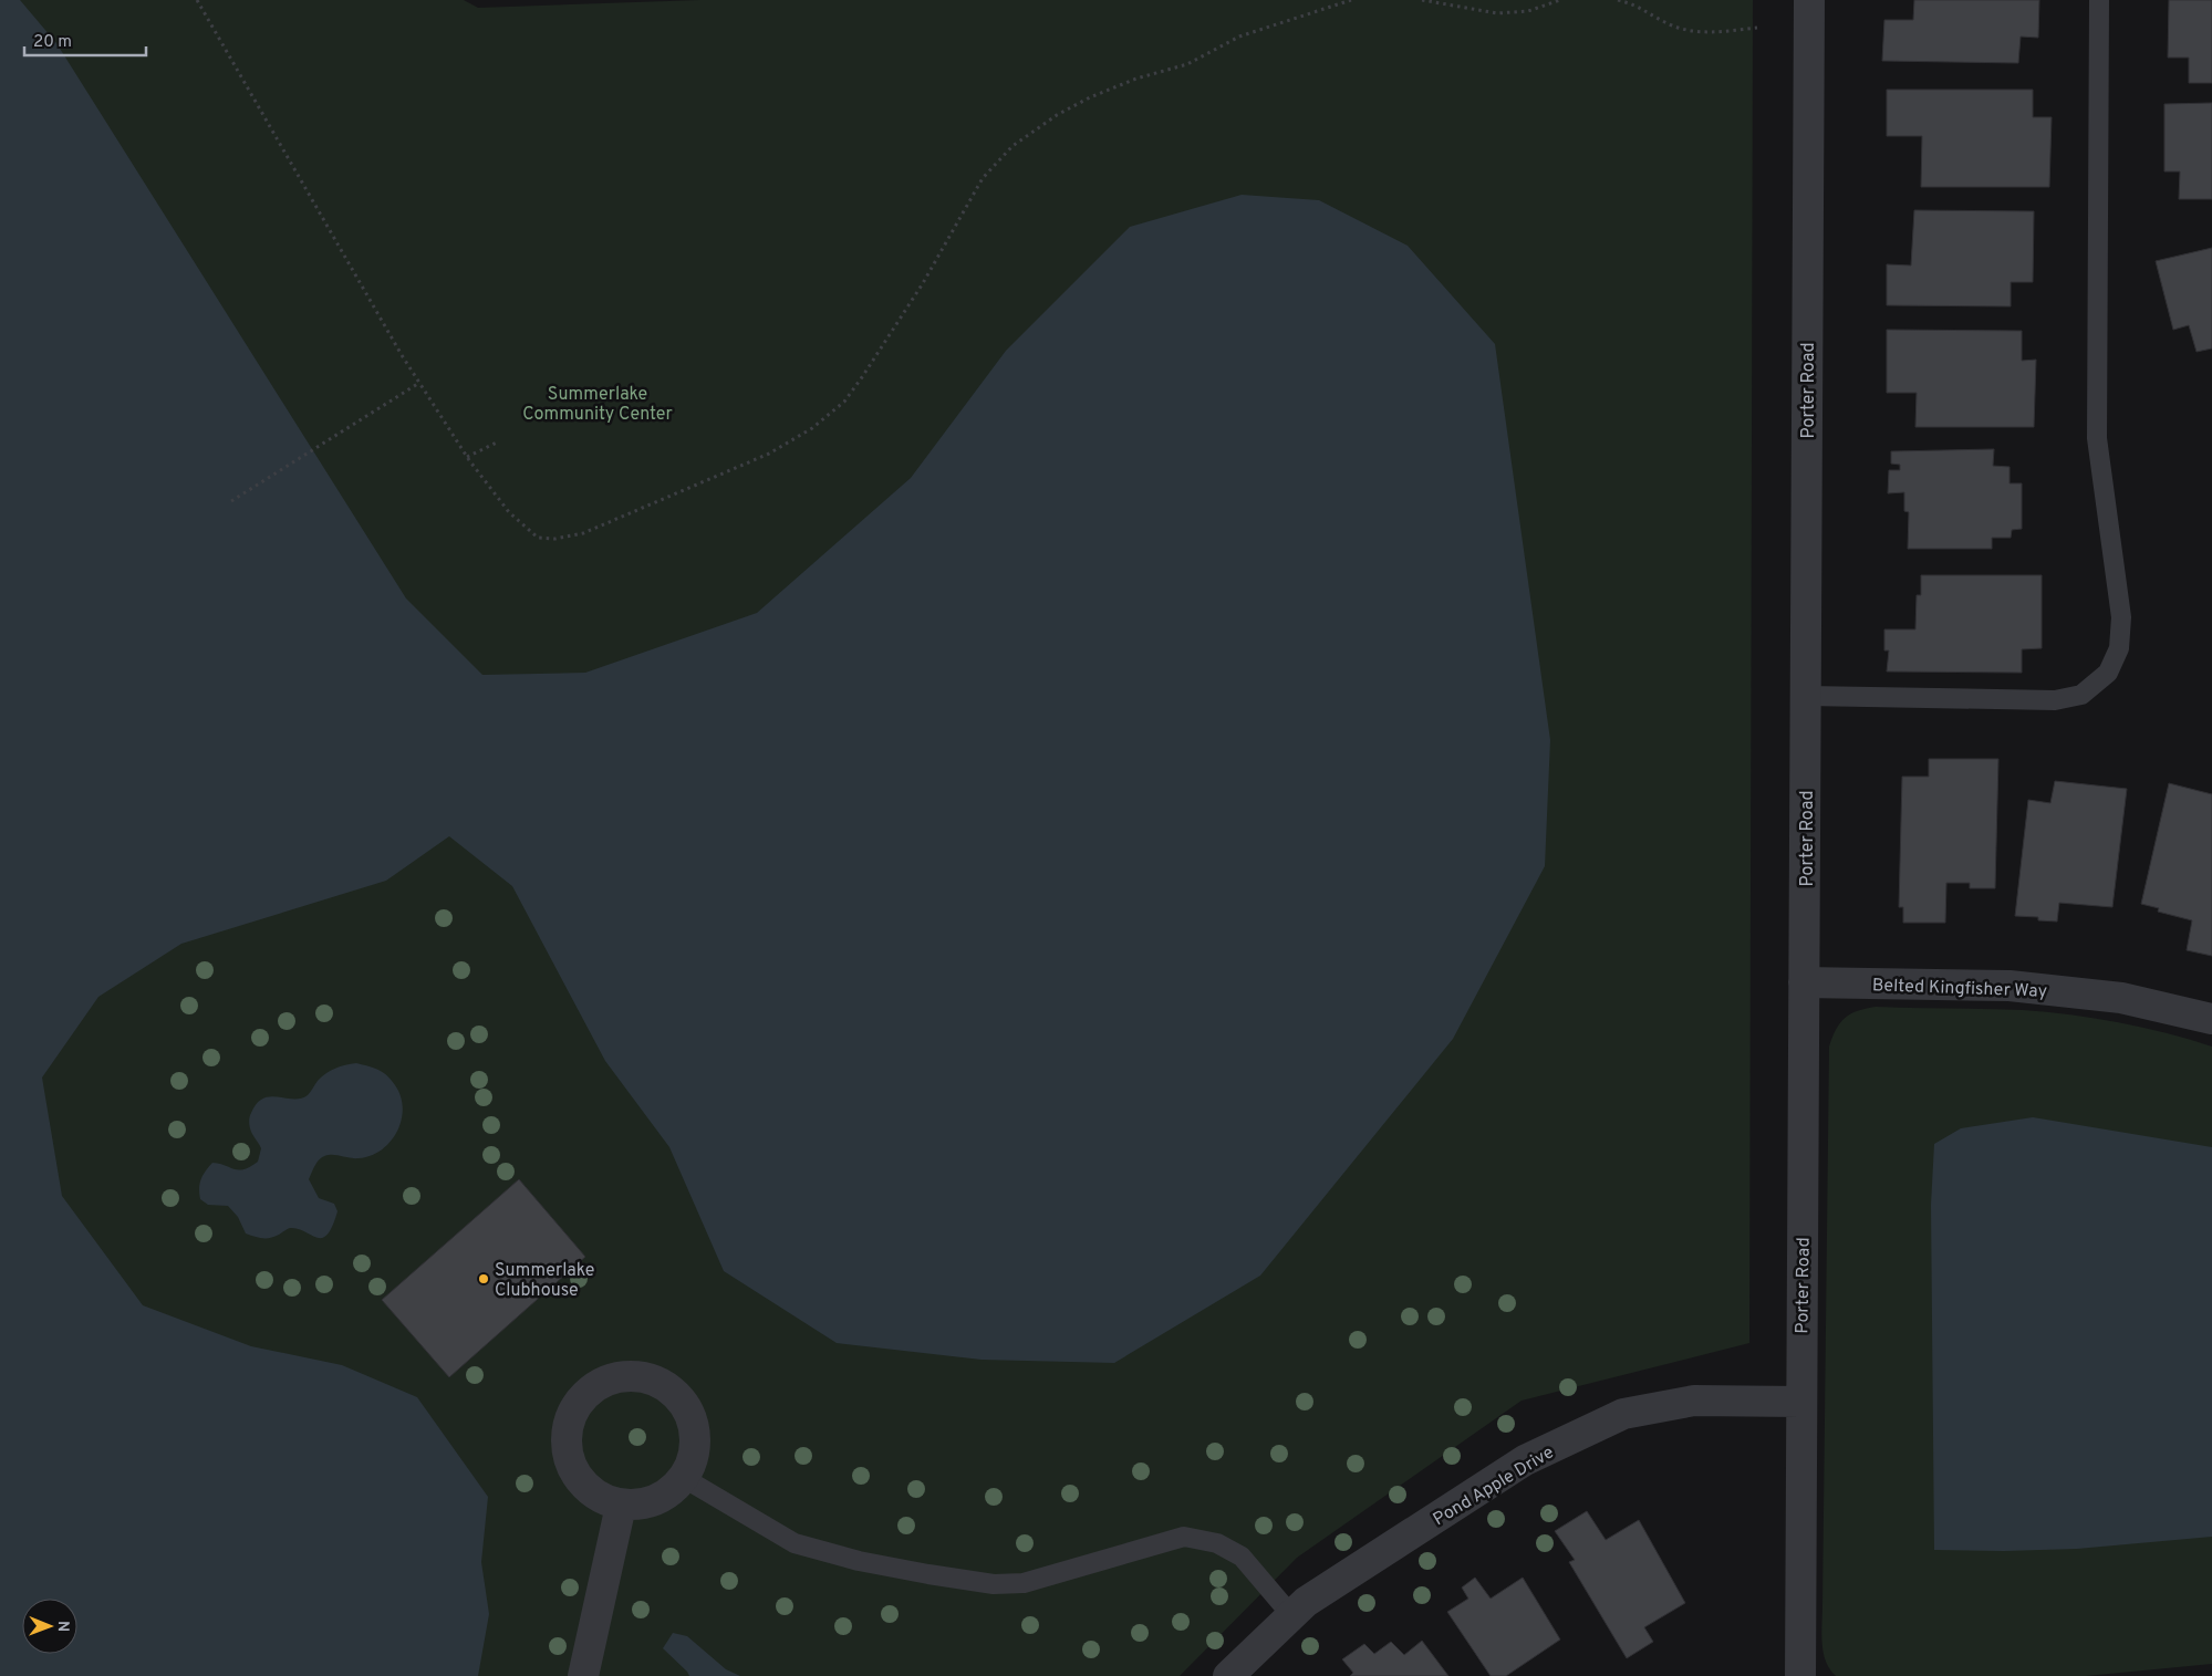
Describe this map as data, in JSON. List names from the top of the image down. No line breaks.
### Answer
{"streets":{"street":["Porter Road","Belted Kingfisher Way","Pond Apple Drive"]},"crossings":[["Porter Road","Belted Kingfisher Way"],["Porter Road","Pond Apple Drive"]],"parks":["Summerlake Community Center"],"places":["Summerlake Clubhouse"],"scale_bar":"20 m","north":"right"}
